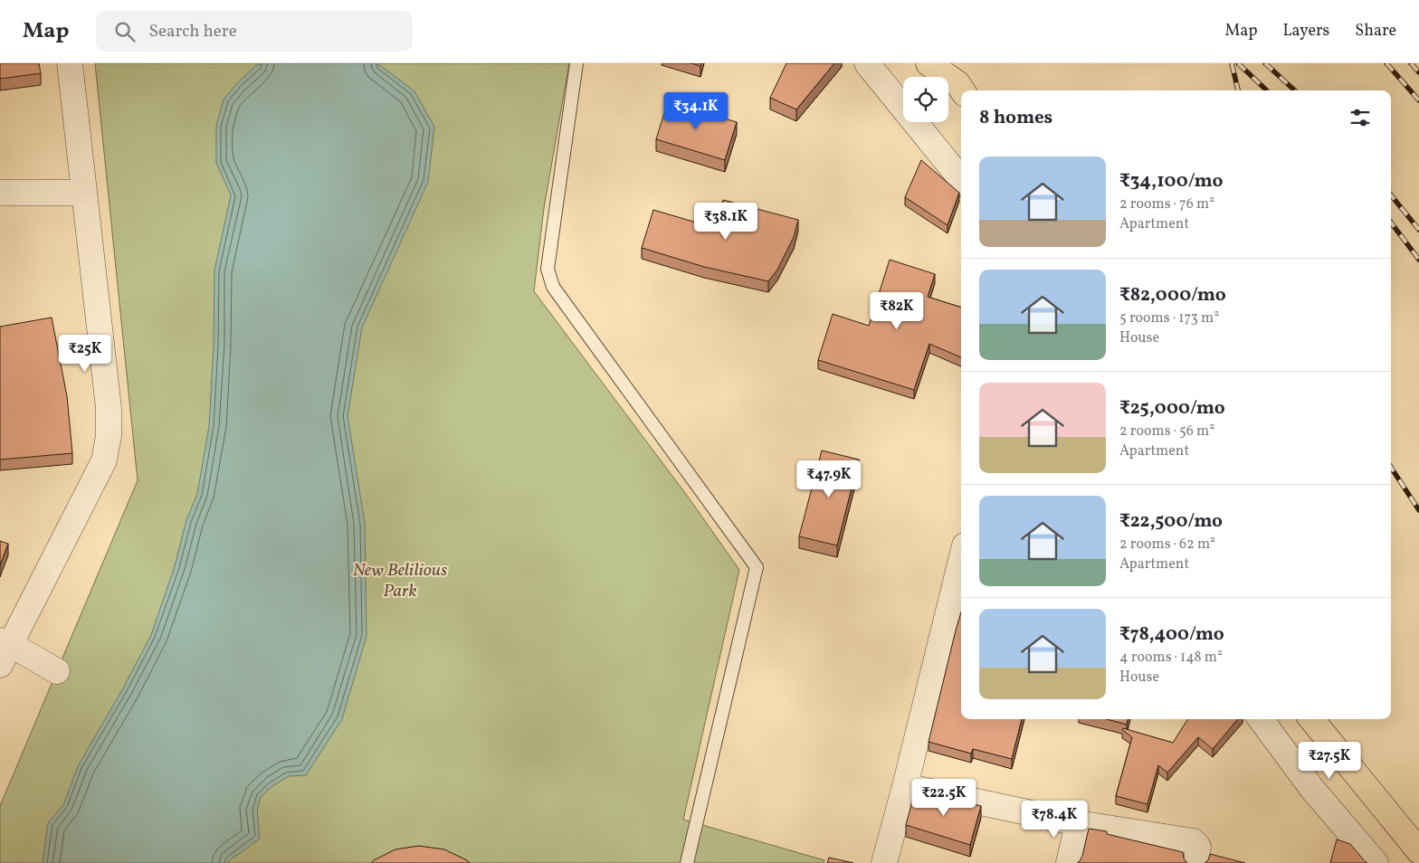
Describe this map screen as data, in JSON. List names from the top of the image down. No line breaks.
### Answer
{"parks":["New Belilious Park"],"page":{"header":"Map","search":"Search here","nav":["Map","Layers","Share"],"heading":"8 homes","price":["₹34.1K","₹38.1K","₹82K","₹25K","₹47.9K","₹27.5K","₹22.5K","₹78.4K"],"list":[{"name":"₹34,100/mo","note":"2 rooms · 76 m² · Apartment"},{"name":"₹82,000/mo","note":"5 rooms · 173 m² · House"},{"name":"₹25,000/mo","note":"2 rooms · 56 m² · Apartment"},{"name":"₹22,500/mo","note":"2 rooms · 62 m² · Apartment"},{"name":"₹78,400/mo","note":"4 rooms · 148 m² · House"}]}}
